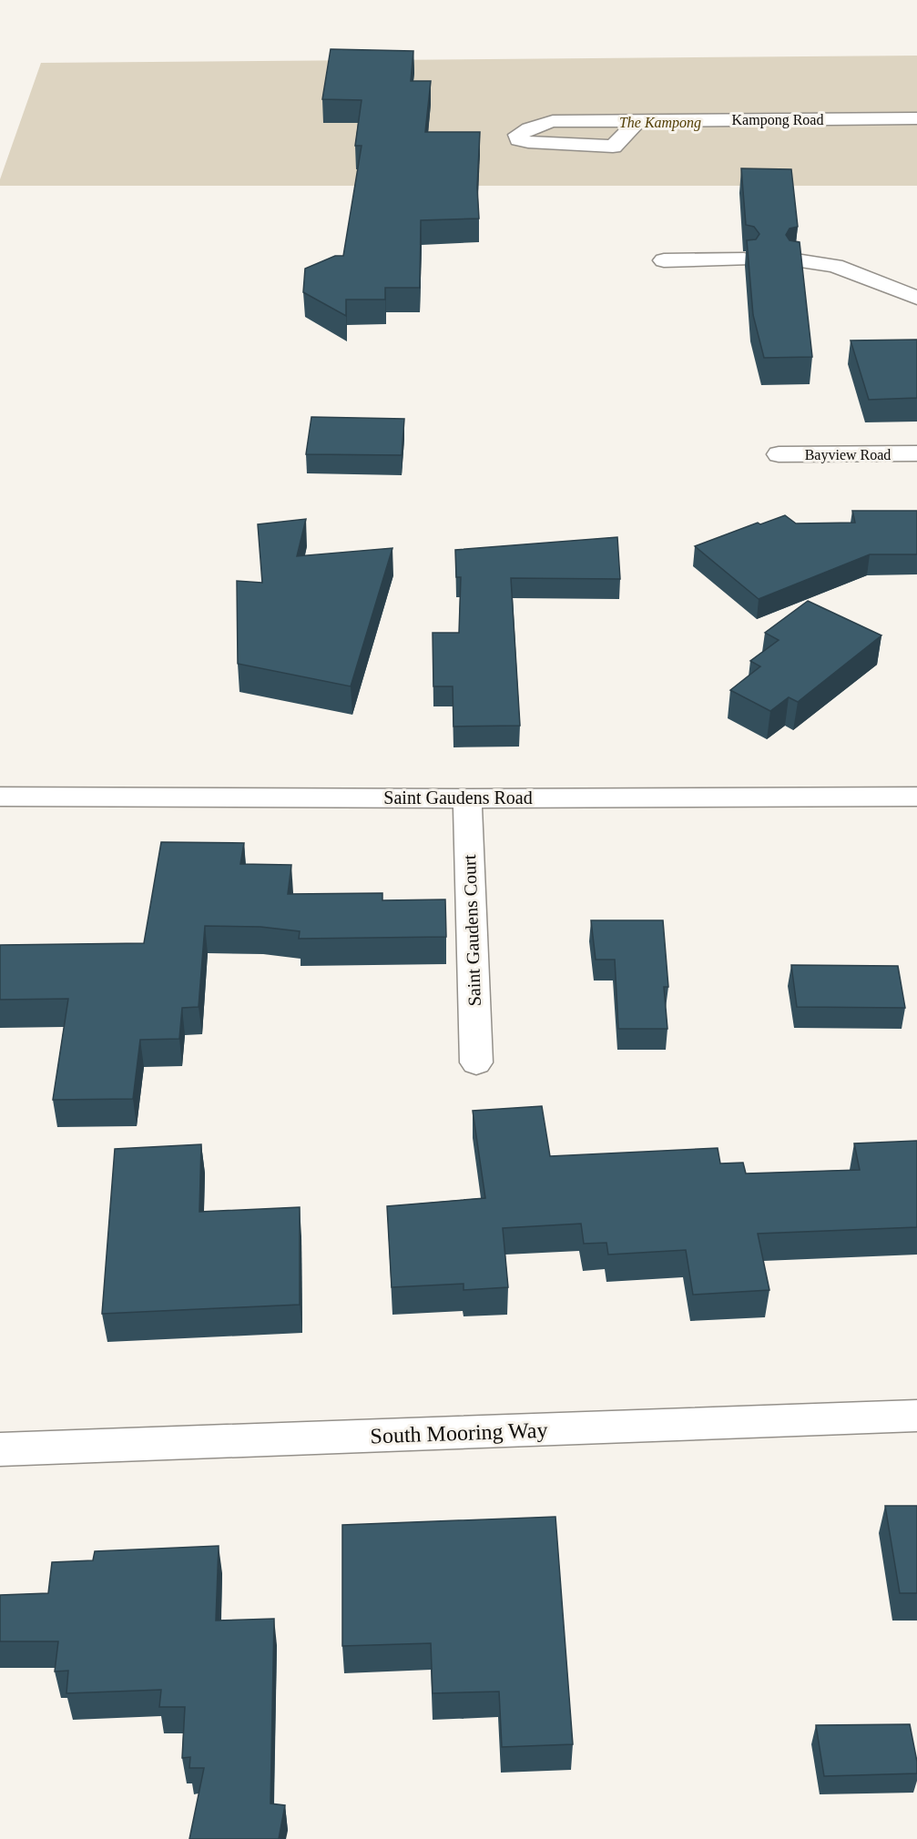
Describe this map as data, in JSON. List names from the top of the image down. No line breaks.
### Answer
{"streets":{"street":["Kampong Road","Bayview Road","Saint Gaudens Road","Saint Gaudens Court","South Mooring Way"]},"crossings":[["Saint Gaudens Road","Saint Gaudens Court"]],"parks":["The Kampong"]}
